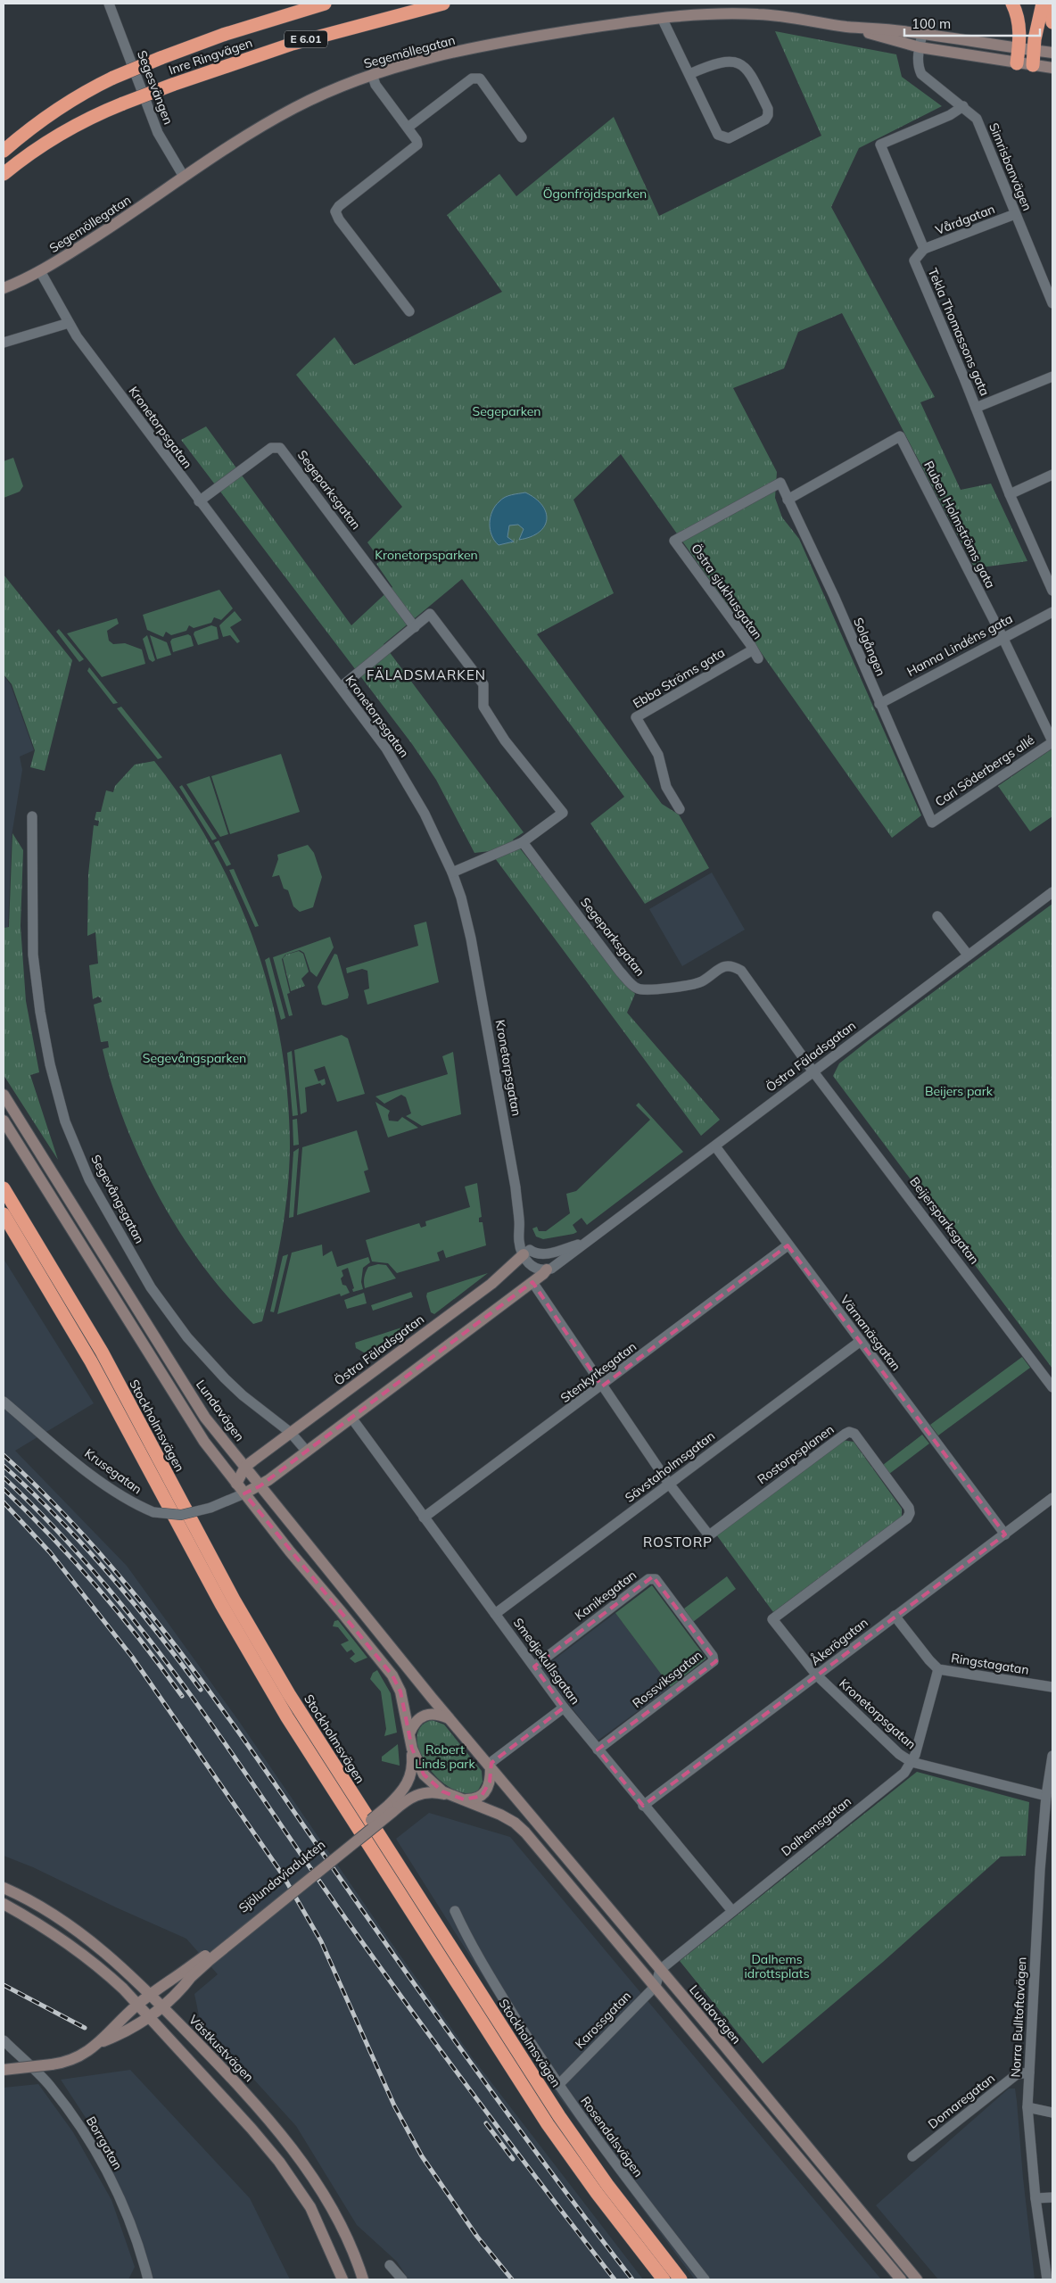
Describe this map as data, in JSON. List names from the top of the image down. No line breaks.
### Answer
{"streets":{"highway":["E 6.01","Inre Ringvägen","Stockholmsvägen"],"main road":["Segemöllegatan","Östra Fäladsgatan","Lundavägen","Sjölundaviadukten","Västkustvägen"],"street":["Segesvängen","Simrisbanvägen","Vårdgatan","Tekla Thomassons gata","Kronetorpsgatan","Segeparksgatan","Ruben Holmströms gata","Östra sjukhusgatan","Hanna Lindéns gata","Solgången","Ebba Ströms gata","Carl Söderbergs allé","Segevångsgatan","Beijersparksgatan","Värnanäsgatan","Stenkyrkegatan","Rostorpsplanen","Sävstaholmsgatan","Krusegatan","Kanikegatan","Åkerögatan","Smedjekullsgatan","Ringstagatan","Rossviksgatan","Dalhemsgatan","Norra Bulltoftavägen","Karossgatan","Domaregatan","Rosendalsvägen","Borrgatan"]},"crossings":[["Segemöllegatan","Segesvängen"],["Segemöllegatan","Simrisbanvägen"],["Segemöllegatan","Kronetorpsgatan"],["Simrisbanvägen","Vårdgatan"],["Vårdgatan","Tekla Thomassons gata"],["Kronetorpsgatan","Segeparksgatan"],["Kronetorpsgatan","Östra Fäladsgatan"],["Kronetorpsgatan","Rostorpsplanen"],["Kronetorpsgatan","Åkerögatan"],["Kronetorpsgatan","Dalhemsgatan"],["Kronetorpsgatan","Norra Bulltoftavägen"],["Segeparksgatan","Östra Fäladsgatan"],["Segeparksgatan","Beijersparksgatan"],["Ruben Holmströms gata","Hanna Lindéns gata"],["Ruben Holmströms gata","Solgången"],["Ruben Holmströms gata","Carl Söderbergs allé"],["Östra sjukhusgatan","Solgången"],["Östra sjukhusgatan","Ebba Ströms gata"],["Hanna Lindéns gata","Solgången"],["Solgången","Carl Söderbergs allé"],["Östra Fäladsgatan","Segevångsgatan"],["Östra Fäladsgatan","Beijersparksgatan"],["Östra Fäladsgatan","Värnanäsgatan"],["Östra Fäladsgatan","Lundavägen"],["Östra Fäladsgatan","Krusegatan"],["Östra Fäladsgatan","Smedjekullsgatan"],["Värnanäsgatan","Stenkyrkegatan"],["Värnanäsgatan","Sävstaholmsgatan"],["Värnanäsgatan","Åkerögatan"],["Stenkyrkegatan","Smedjekullsgatan"],["Lundavägen","Dalhemsgatan"],["Lundavägen","Sjölundaviadukten"],["Lundavägen","Karossgatan"],["Rostorpsplanen","Sävstaholmsgatan"],["Sävstaholmsgatan","Smedjekullsgatan"],["Kanikegatan","Smedjekullsgatan"],["Kanikegatan","Rossviksgatan"],["Åkerögatan","Smedjekullsgatan"],["Åkerögatan","Ringstagatan"],["Smedjekullsgatan","Rossviksgatan"],["Smedjekullsgatan","Dalhemsgatan"],["Ringstagatan","Dalhemsgatan"],["Dalhemsgatan","Karossgatan"],["Sjölundaviadukten","Västkustvägen"],["Norra Bulltoftavägen","Domaregatan"],["Karossgatan","Rosendalsvägen"]],"districts":["FÄLADSMARKEN","ROSTORP"],"parks":["Ögonfröjdsparken","Segeparken","Kronetorpsparken","Segevångsparken","Beijers park","Robert Linds park","Dalhems idrottsplats"],"scale_bar":"100 m"}
